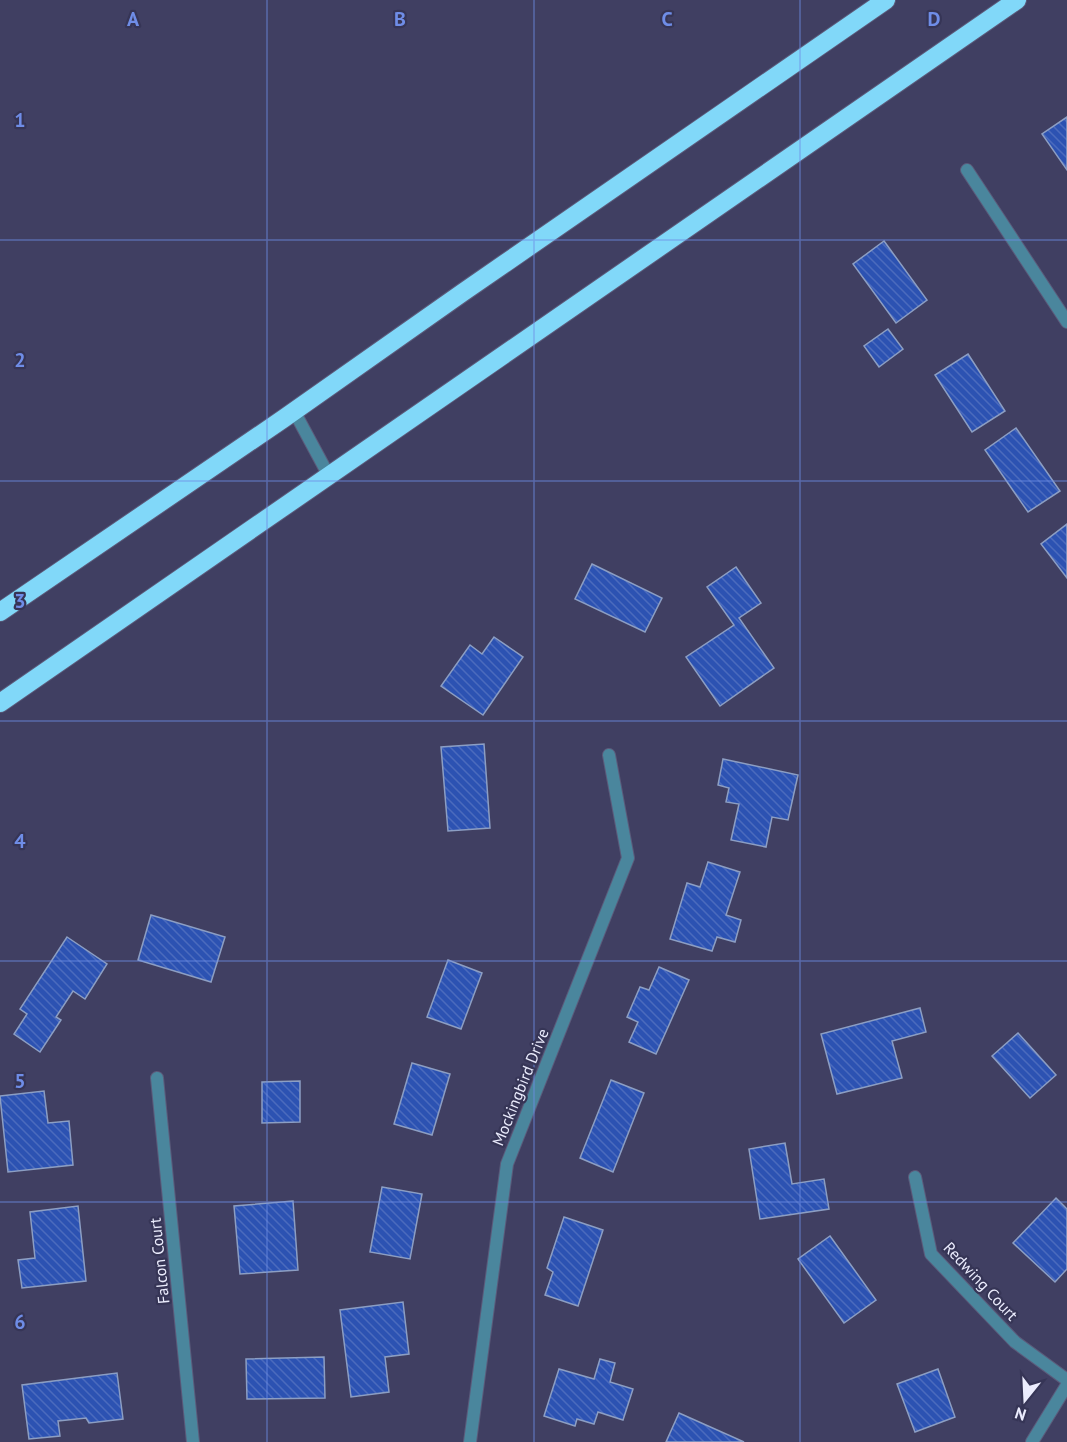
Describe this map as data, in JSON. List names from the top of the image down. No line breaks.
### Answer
{"streets":{"street":["Mockingbird Drive","Falcon Court","Redwing Court"]},"north":"bottom","grid":{"columns":["A","B","C","D"],"rows":["1","2","3","4","5","6"]}}
